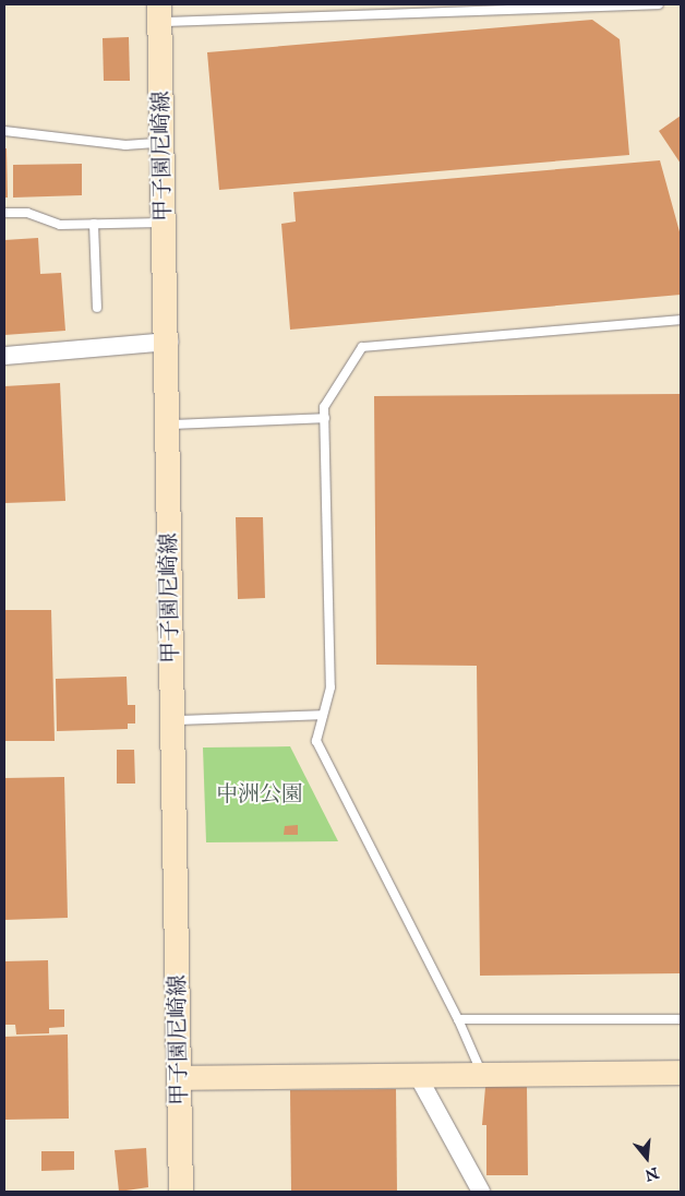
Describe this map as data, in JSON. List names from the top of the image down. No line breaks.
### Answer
{"streets":{"main road":["甲子園尼崎線"]},"parks":["中洲公園"],"north":"bottom"}
